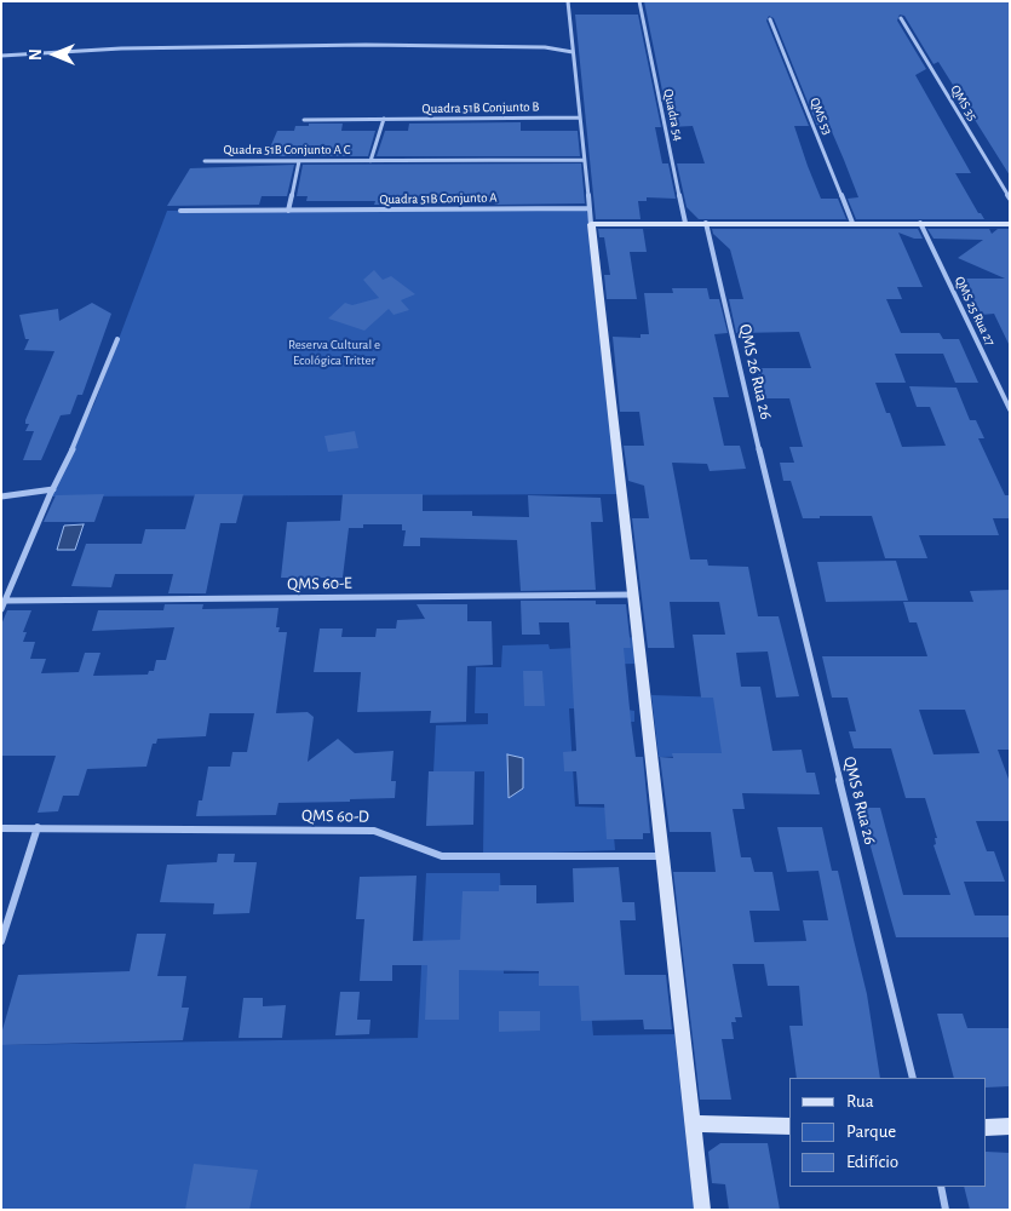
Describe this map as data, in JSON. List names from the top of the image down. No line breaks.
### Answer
{"streets":{"street":["QMS 35","Quadra 51B Conjunto B","Quadra 54","QMS 53","Quadra 51B Conjunto A C","Quadra 51B Conjunto A","QMS 25 Rua 27","QMS 26 Rua 26","QMS 60-E","QMS 8 Rua 26","QMS 60-D"]},"crossings":[["QMS 26 Rua 26","QMS 8 Rua 26"]],"parks":["Reserva Cultural e Ecológica Tritter"],"legend":["Rua","Parque","Edifício"],"north":"left"}
